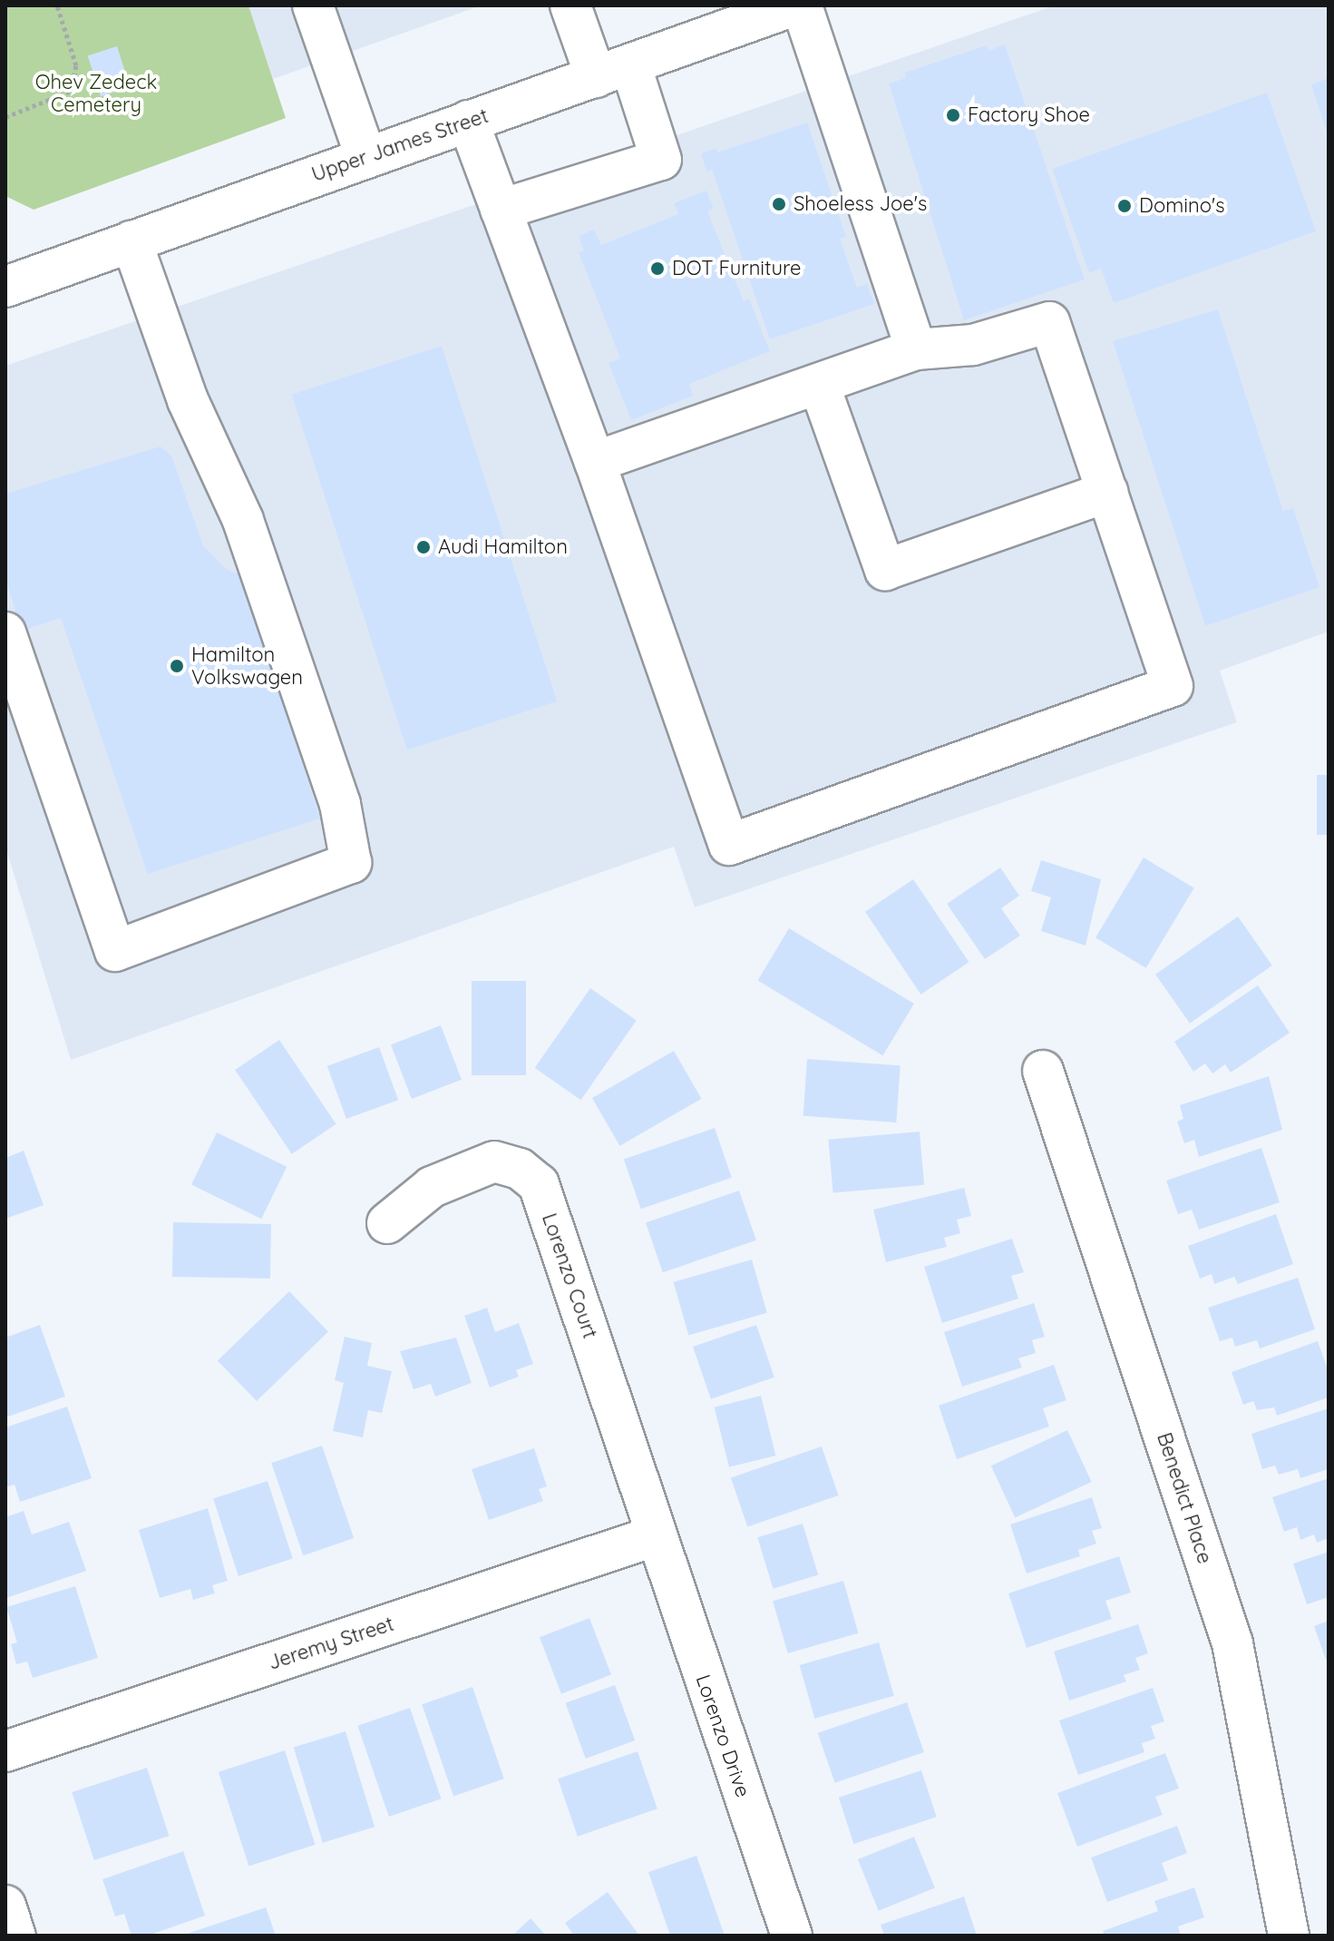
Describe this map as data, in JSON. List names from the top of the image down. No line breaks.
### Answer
{"streets":{"street":["Upper James Street","Lorenzo Court","Benedict Place","Jeremy Street","Lorenzo Drive"]},"crossings":[["Lorenzo Court","Jeremy Street"],["Lorenzo Court","Lorenzo Drive"],["Jeremy Street","Lorenzo Drive"]],"parks":["Ohev Zedeck Cemetery"],"places":["Factory Shoe","Shoeless Joe's","Domino's","DOT Furniture","Audi Hamilton","Hamilton Volkswagen"]}
